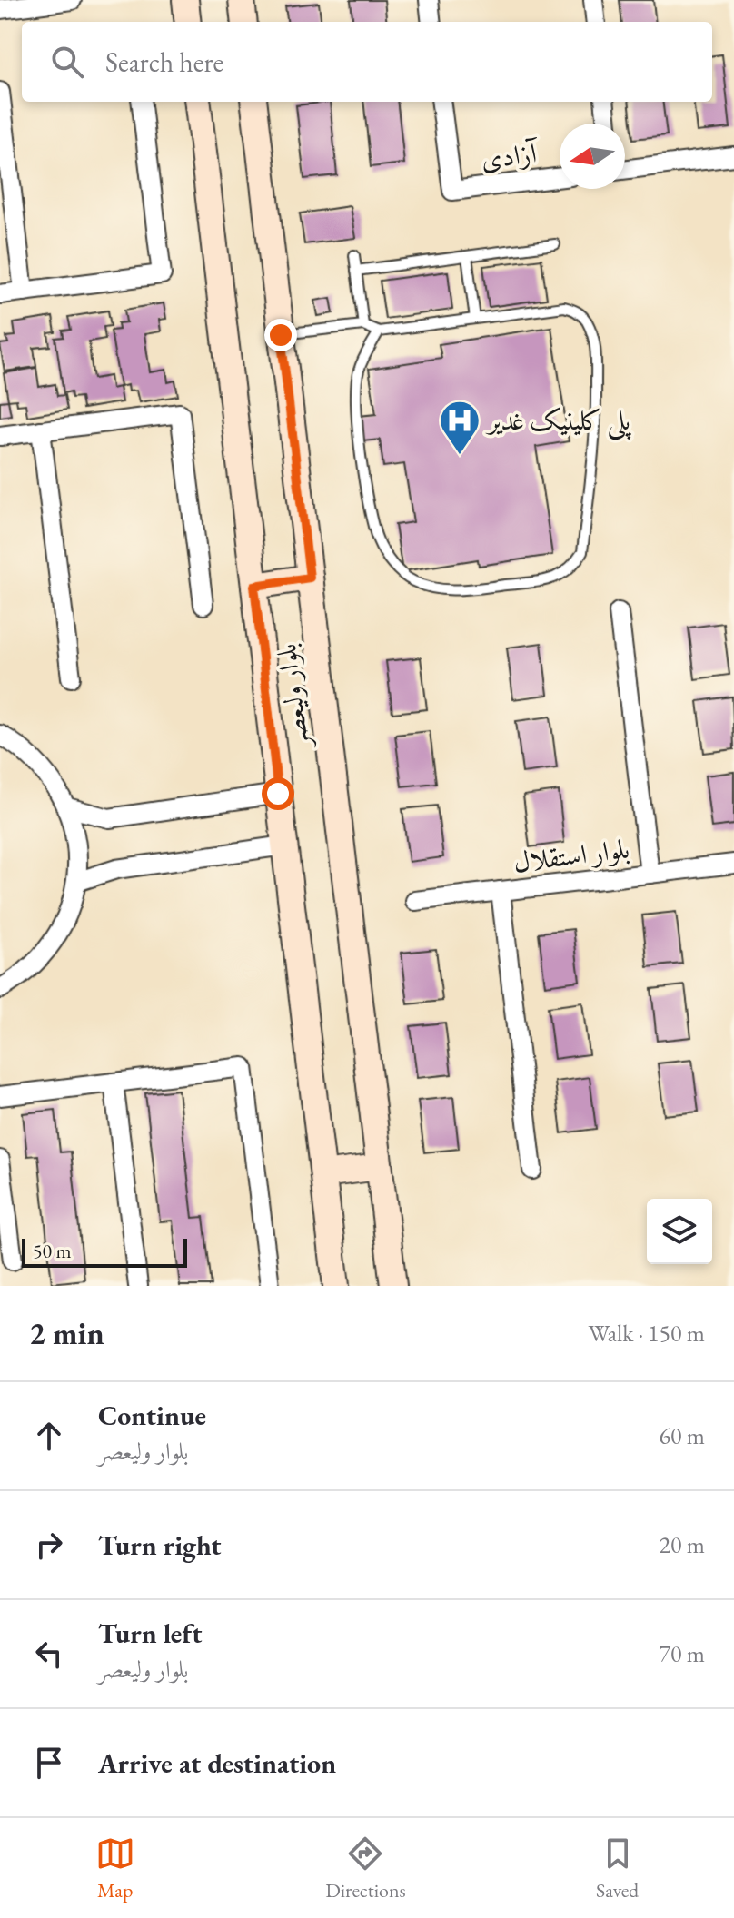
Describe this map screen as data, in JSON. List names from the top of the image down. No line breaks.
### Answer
{"streets":{"street":["آزادی","بلوار ولیعصر","بلوار استقلال"]},"places":{"hospital":["پلی کلینیک غدیر"]},"scale_bar":"50 m","north":"left","page":{"search":"Search here","scale":"50 m","heading":["2 min","Walk · 150 m"],"list":[["Continue","بلوار ولیعصر","60 m"],["Turn right","20 m"],["Turn left","بلوار ولیعصر","70 m"],"Arrive at destination"],"nav":["Map","Directions","Saved"]}}
